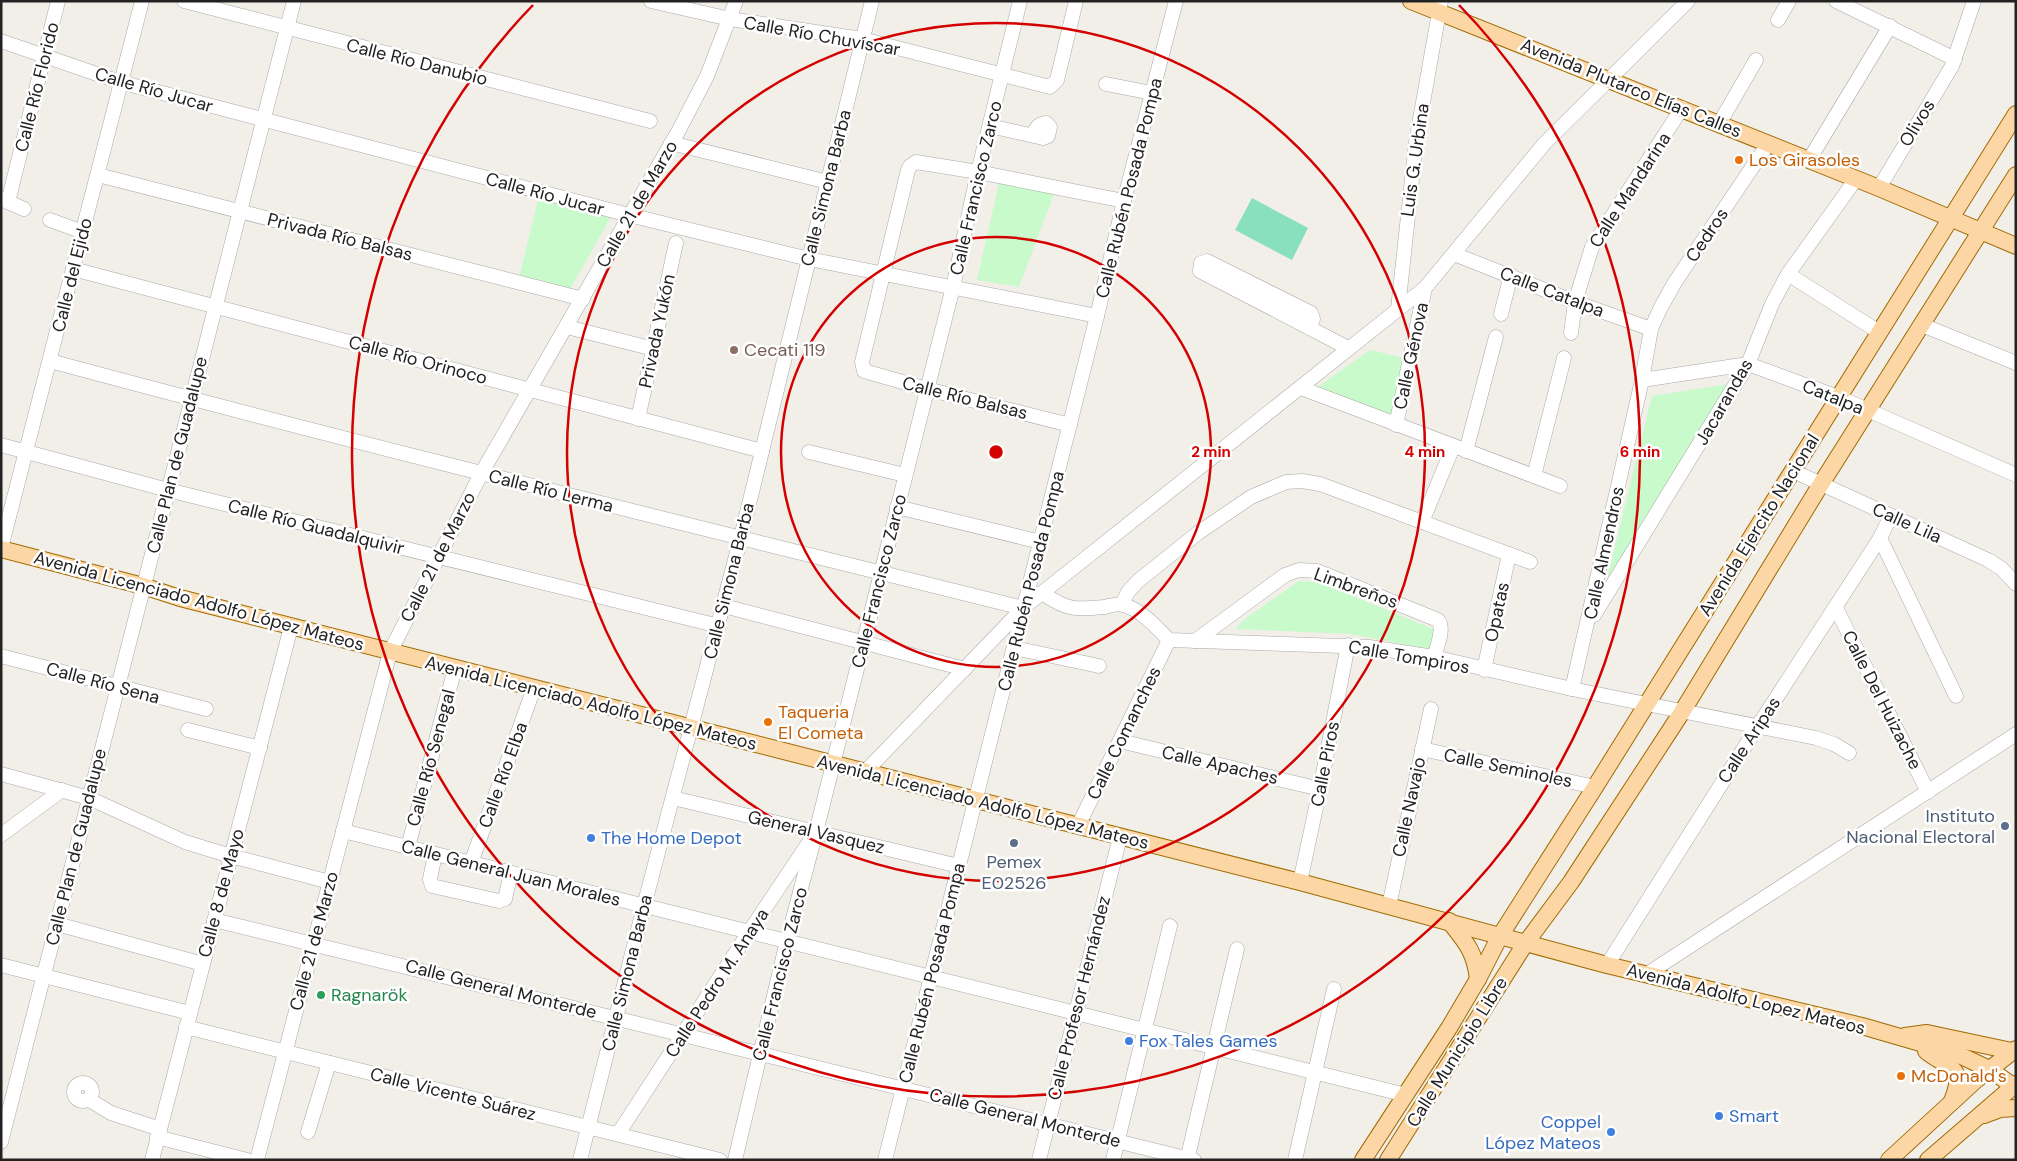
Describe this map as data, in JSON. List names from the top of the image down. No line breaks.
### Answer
{"streets":{"main road":["Avenida Plutarco Elías Calles","Avenida Ejercito Nacional","Avenida Licenciado Adolfo López Mateos","Avenida Adolfo Lopez Mateos","Calle Municipio Libre"],"street":["Calle Río Chuvíscar","Calle Río Danubio","Calle Río Florido","Calle Río Jucar","Olivos","Luis G. Urbina","Calle Simona Barba","Calle Francisco Zarco","Calle Rubén Posada Pompa","Calle Mandarina","Calle 21 de Marzo","Cedros","Privada Río Balsas","Calle del Ejido","Calle Catalpa","Privada Yukón","Calle Génova","Calle Río Orinoco","Catalpa","Calle Río Balsas","Jacarandas","Calle Plan de Guadalupe","Calle Río Lerma","Calle Lila","Calle Río Guadalquivir","Calle Almendros","Limbreños","Opatas","Calle Tompiros","Calle Río Sena","Calle Del Huizache","Calle Comanches","Calle Aripas","Calle Río Senegal","Calle Piros","Calle Apaches","Calle Seminoles","Calle Río Elba","Calle Navajo","General Vasquez","Calle General Juan Morales","Calle 8 de Mayo","Calle Pedro M. Anaya","Calle General Monterde","Calle Profesor Hernández","Calle Vicente Suárez"]},"crossings":[["Calle Río Chuvíscar","Calle Simona Barba"],["Calle Río Chuvíscar","Calle Francisco Zarco"],["Calle Río Chuvíscar","Calle 21 de Marzo"],["Calle Río Danubio","Calle Plan de Guadalupe"],["Calle Río Florido","Calle Río Jucar"],["Avenida Plutarco Elías Calles","Olivos"],["Avenida Plutarco Elías Calles","Luis G. Urbina"],["Avenida Plutarco Elías Calles","Calle Mandarina"],["Avenida Plutarco Elías Calles","Cedros"],["Avenida Plutarco Elías Calles","Jacarandas"],["Avenida Plutarco Elías Calles","Avenida Ejercito Nacional"],["Calle Río Jucar","Calle Simona Barba"],["Calle Río Jucar","Calle Francisco Zarco"],["Calle Río Jucar","Calle Rubén Posada Pompa"],["Calle Río Jucar","Calle 21 de Marzo"],["Calle Río Jucar","Calle del Ejido"],["Calle Río Jucar","Calle Río Balsas"],["Calle Río Jucar","Calle Plan de Guadalupe"],["Calle Simona Barba","Calle Río Orinoco"],["Calle Simona Barba","Calle Río Lerma"],["Calle Simona Barba","Calle Río Guadalquivir"],["Calle Simona Barba","Avenida Licenciado Adolfo López Mateos"],["Calle Simona Barba","General Vasquez"],["Calle Simona Barba","Calle General Juan Morales"],["Calle Simona Barba","Calle General Monterde"],["Calle Simona Barba","Calle Vicente Suárez"],["Calle Francisco Zarco","Calle Río Balsas"],["Calle Francisco Zarco","Calle Río Lerma"],["Calle Francisco Zarco","Avenida Licenciado Adolfo López Mateos"],["Calle Francisco Zarco","General Vasquez"],["Calle Francisco Zarco","Calle General Juan Morales"],["Calle Francisco Zarco","Calle Pedro M. Anaya"],["Calle Francisco Zarco","Calle General Monterde"],["Calle Rubén Posada Pompa","Calle Río Balsas"],["Calle Rubén Posada Pompa","Calle Río Lerma"],["Calle Rubén Posada Pompa","Avenida Licenciado Adolfo López Mateos"],["Calle Rubén Posada Pompa","General Vasquez"],["Calle Rubén Posada Pompa","Calle General Juan Morales"],["Calle Rubén Posada Pompa","Calle General Monterde"],["Calle Mandarina","Calle Catalpa"],["Calle 21 de Marzo","Privada Río Balsas"],["Calle 21 de Marzo","Calle Río Orinoco"],["Calle 21 de Marzo","Calle Río Lerma"],["Calle 21 de Marzo","Calle Río Guadalquivir"],["Calle 21 de Marzo","Avenida Licenciado Adolfo López Mateos"],["Calle 21 de Marzo","Calle General Juan Morales"],["Calle 21 de Marzo","Calle General Monterde"],["Calle 21 de Marzo","Calle Vicente Suárez"],["Cedros","Calle Catalpa"],["Cedros","Calle Almendros"],["Privada Río Balsas","Calle del Ejido"],["Privada Río Balsas","Calle Plan de Guadalupe"],["Calle del Ejido","Calle Río Orinoco"],["Calle del Ejido","Calle Río Lerma"],["Calle del Ejido","Calle Río Guadalquivir"],["Calle del Ejido","Avenida Licenciado Adolfo López Mateos"],["Calle Catalpa","Calle Almendros"],["Privada Yukón","Calle Río Orinoco"],["Calle Río Orinoco","Calle Plan de Guadalupe"],["Catalpa","Jacarandas"],["Catalpa","Avenida Ejercito Nacional"],["Catalpa","Calle Almendros"],["Jacarandas","Calle Almendros"],["Calle Plan de Guadalupe","Calle Río Lerma"],["Calle Plan de Guadalupe","Calle Río Guadalquivir"],["Calle Plan de Guadalupe","Avenida Licenciado Adolfo López Mateos"],["Calle Plan de Guadalupe","Calle Río Sena"],["Calle Lila","Avenida Ejercito Nacional"],["Calle Lila","Calle Aripas"],["Avenida Ejercito Nacional","Avenida Licenciado Adolfo López Mateos"],["Avenida Ejercito Nacional","Calle Tompiros"],["Avenida Ejercito Nacional","Calle Seminoles"],["Avenida Ejercito Nacional","Calle General Juan Morales"],["Avenida Ejercito Nacional","Avenida Adolfo Lopez Mateos"],["Avenida Ejercito Nacional","Calle Municipio Libre"],["Calle Almendros","Calle Tompiros"],["Limbreños","Calle Tompiros"],["Avenida Licenciado Adolfo López Mateos","Calle Comanches"],["Avenida Licenciado Adolfo López Mateos","Calle Río Senegal"],["Avenida Licenciado Adolfo López Mateos","Calle Piros"],["Avenida Licenciado Adolfo López Mateos","Calle Río Elba"],["Avenida Licenciado Adolfo López Mateos","Calle Navajo"],["Avenida Licenciado Adolfo López Mateos","Calle 8 de Mayo"],["Avenida Licenciado Adolfo López Mateos","Calle Profesor Hernández"],["Avenida Licenciado Adolfo López Mateos","Avenida Adolfo Lopez Mateos"],["Opatas","Calle Tompiros"],["Calle Tompiros","Calle Comanches"],["Calle Tompiros","Calle Aripas"],["Calle Tompiros","Calle Piros"],["Calle Del Huizache","Calle Aripas"],["Calle Comanches","Calle Apaches"],["Calle Aripas","Avenida Adolfo Lopez Mateos"],["Calle Río Senegal","Calle General Juan Morales"],["Calle Piros","Calle Apaches"],["Calle Seminoles","Calle Navajo"],["Calle Río Elba","Calle General Juan Morales"],["General Vasquez","Calle Pedro M. Anaya"],["Calle General Juan Morales","Calle Pedro M. Anaya"],["Calle General Juan Morales","Calle Profesor Hernández"],["Calle 8 de Mayo","Calle General Monterde"],["Calle 8 de Mayo","Calle Vicente Suárez"],["Calle Pedro M. Anaya","Calle General Monterde"],["Calle Pedro M. Anaya","Calle Vicente Suárez"],["Calle General Monterde","Calle Profesor Hernández"],["Avenida Adolfo Lopez Mateos","Calle Municipio Libre"]],"places":["Los Girasoles","Cecati 119","Taqueria El Cometa","Instituto Nacional Electoral","The Home Depot","Pemex E02526","Ragnarök","Fox Tales Games","McDonald's","Smart","Coppel López Mateos"],"rings":["2 min","4 min","6 min"]}
